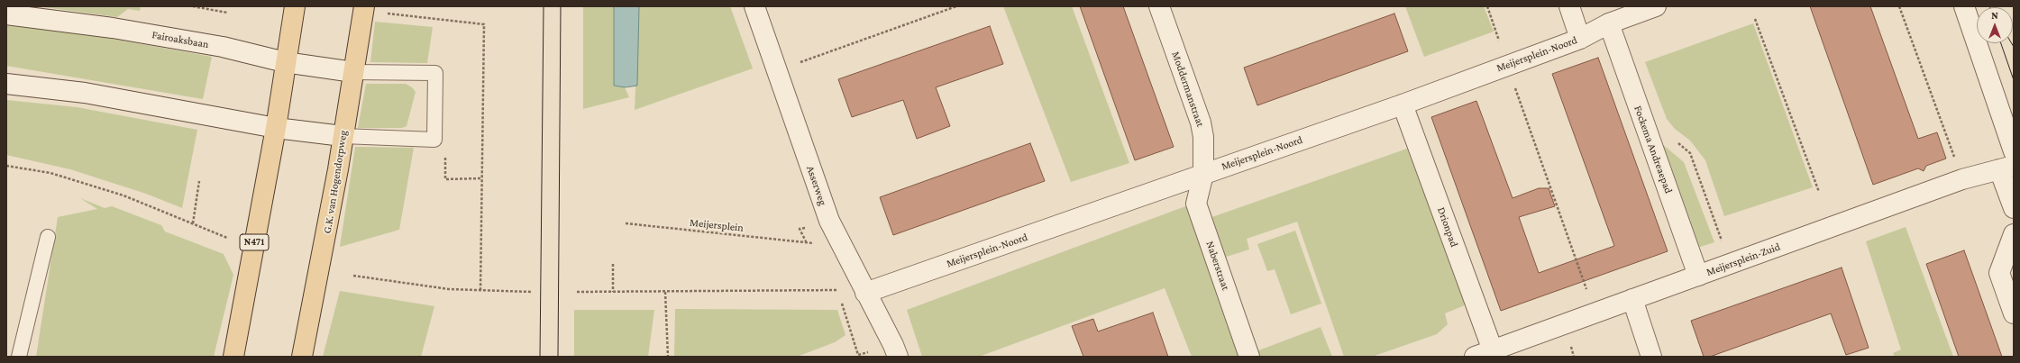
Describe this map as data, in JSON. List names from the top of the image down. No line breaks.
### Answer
{"streets":{"main road":["G.K. van Hogendorpweg","N471"],"street":["Fairoaksbaan","Meijersplein-Noord","Moddermanstraat","Fockema Andreaepad","Asserweg","Drionpad","Meijersplein-Zuid","Naberstraat"],"path":["Meijersplein"]},"crossings":[["Fairoaksbaan","G.K. van Hogendorpweg"],["Fairoaksbaan","N471"],["Meijersplein-Noord","Moddermanstraat"],["Meijersplein-Noord","Fockema Andreaepad"],["Meijersplein-Noord","Asserweg"],["Meijersplein-Noord","Drionpad"],["Meijersplein-Noord","Naberstraat"],["Moddermanstraat","Naberstraat"],["Fockema Andreaepad","Meijersplein-Zuid"],["Drionpad","Meijersplein-Zuid"]],"north":"top"}
